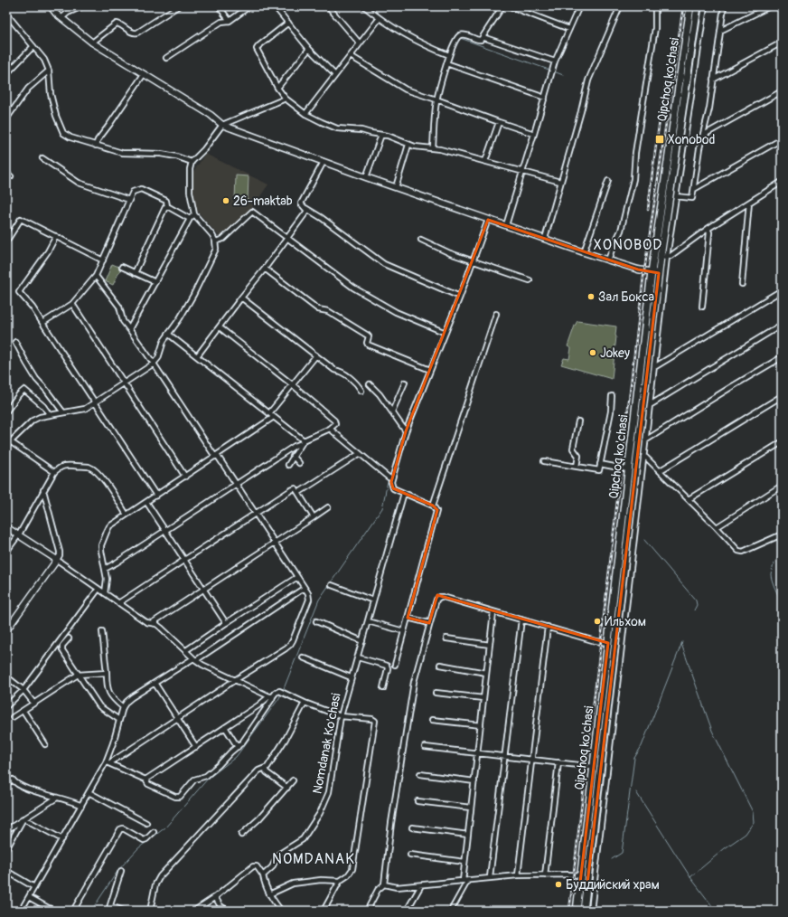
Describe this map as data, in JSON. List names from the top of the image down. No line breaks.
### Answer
{"streets":{"main road":["Qipchoq ko'chasi"],"street":["Nomdanak Ko'chasi"]},"districts":["XONOBOD","NOMDANAK"],"places":{"transit":["Xonobod"],"other":["26-maktab","Зал Бокса","Jokey","Ильхом","Буддийский храм"]}}
